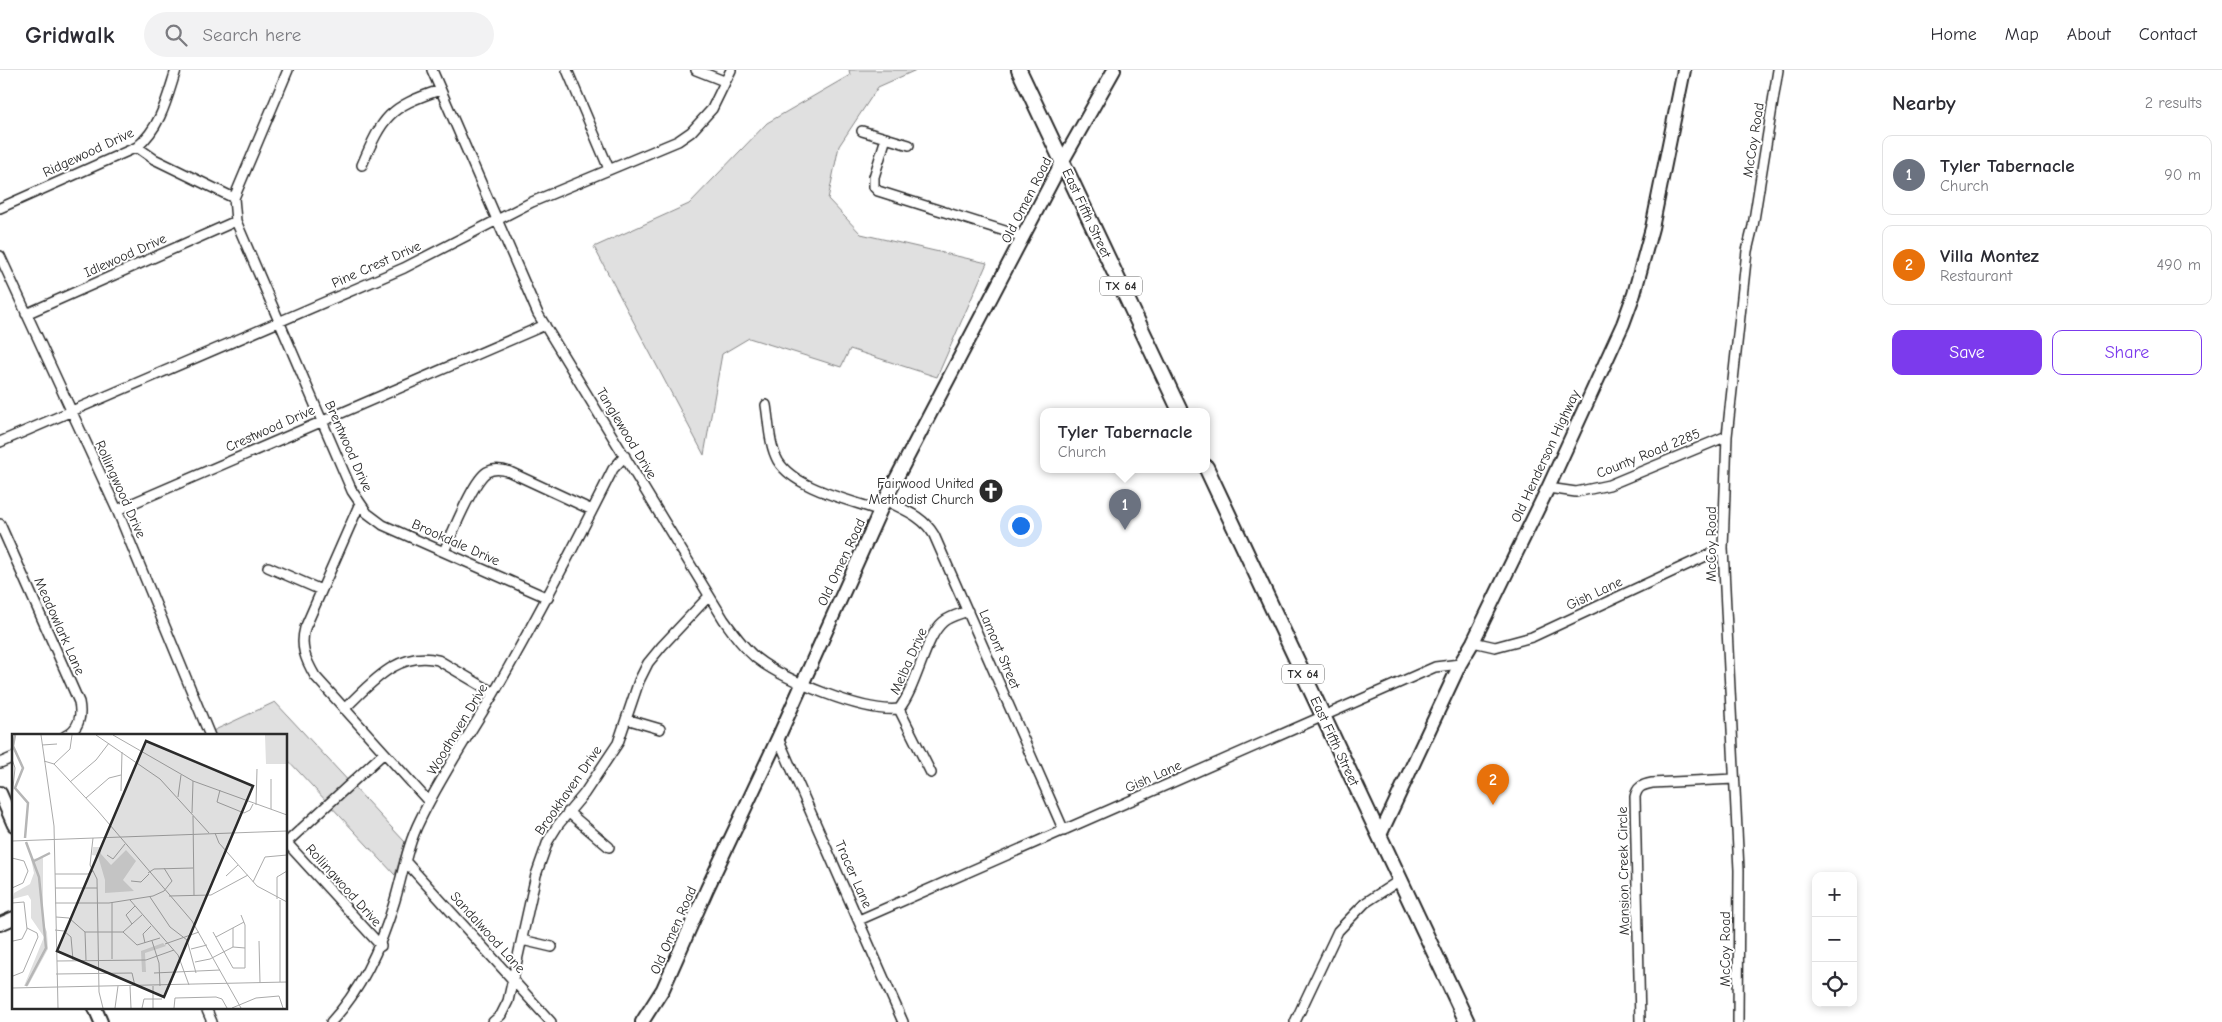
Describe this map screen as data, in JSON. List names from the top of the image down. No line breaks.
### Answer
{"streets":{"main road":["East Fifth Street","TX 64"],"street":["McCoy Road","Ridgewood Drive","Old Omen Road","Idlewood Drive","Pine Crest Drive","Crestwood Drive","Tanglewood Drive","Brentwood Drive","County Road 2285","Old Henderson Highway","Rollingwood Drive","Brookdale Drive","Gish Lane","Meadowlark Lane","Lamont Street","Melba Drive","Woodhaven Drive","Brookhaven Drive","Mansion Creek Circle","Tracer Lane","Sandalwood Lane"]},"crossings":[["McCoy Road","County Road 2285"],["McCoy Road","Gish Lane"],["McCoy Road","Mansion Creek Circle"],["Old Omen Road","East Fifth Street"],["Old Omen Road","Tanglewood Drive"],["Old Omen Road","Lamont Street"],["Old Omen Road","Tracer Lane"],["East Fifth Street","TX 64"],["East Fifth Street","Old Henderson Highway"],["East Fifth Street","Gish Lane"],["Idlewood Drive","Brentwood Drive"],["Idlewood Drive","Rollingwood Drive"],["Pine Crest Drive","Tanglewood Drive"],["Pine Crest Drive","Brentwood Drive"],["Pine Crest Drive","Rollingwood Drive"],["Crestwood Drive","Tanglewood Drive"],["Crestwood Drive","Brentwood Drive"],["Crestwood Drive","Rollingwood Drive"],["Tanglewood Drive","Melba Drive"],["Tanglewood Drive","Woodhaven Drive"],["Tanglewood Drive","Brookhaven Drive"],["Brentwood Drive","Brookdale Drive"],["Brentwood Drive","Woodhaven Drive"],["County Road 2285","Old Henderson Highway"],["Old Henderson Highway","Gish Lane"],["Rollingwood Drive","Woodhaven Drive"],["Brookdale Drive","Woodhaven Drive"],["Gish Lane","Lamont Street"],["Gish Lane","Tracer Lane"],["Lamont Street","Melba Drive"],["Woodhaven Drive","Sandalwood Lane"],["Brookhaven Drive","Sandalwood Lane"]],"places":{"church":["Fairwood United Methodist Church"]},"page":{"header":"Gridwalk","search":"Search here","nav":["Home","Map","About","Contact"],"heading":["Nearby","2 results"],"list":[{"mark":"1","name":"Tyler Tabernacle","note":"Church","value":"90 m"},{"mark":"2","name":"Villa Montez","note":"Restaurant","value":"490 m"}],"buttons":["Save","Share"],"popup":["Tyler Tabernacle","Church"],"pins":["1","2"],"map_buttons":["+","−"]}}
